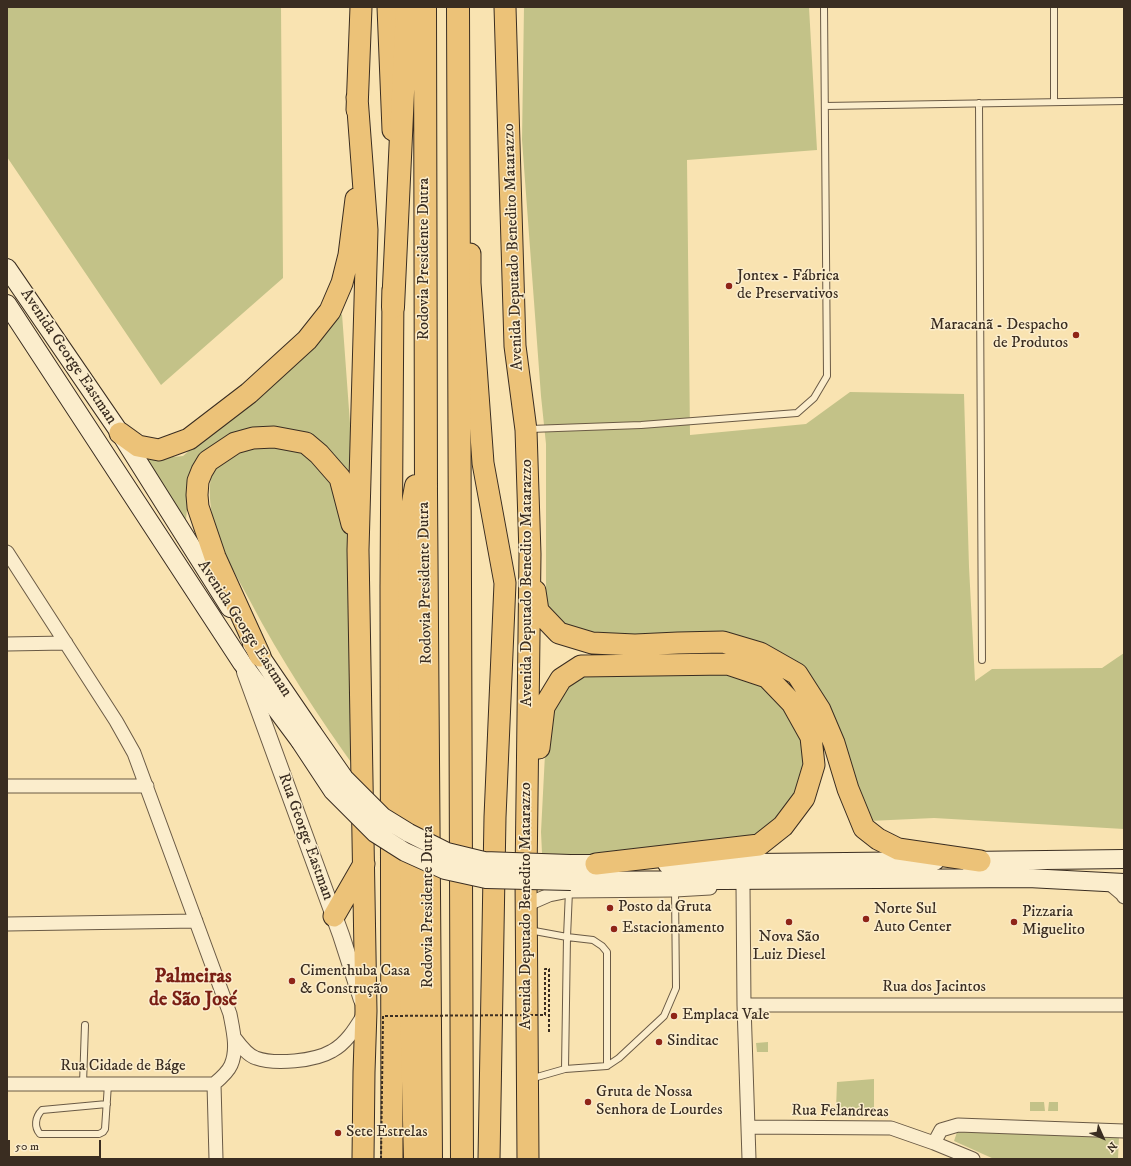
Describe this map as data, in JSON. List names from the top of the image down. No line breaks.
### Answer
{"streets":{"highway":["Rodovia Presidente Dutra"],"main road":["Avenida Deputado Benedito Matarazzo","Avenida George Eastman"],"street":["Rua George Eastman","Rua dos Jacintos","Rua Cidade de Báge","Rua Felandreas"]},"crossings":[["Avenida George Eastman","Rua George Eastman"]],"districts":["Palmeiras de São José"],"places":["Jontex - Fábrica de Preservativos","Maracanã - Despacho de Produtos","Posto da Gruta","Norte Sul Auto Center","Nova São Luiz Diesel","Pizzaria Miguelito","Estacionamento","Cimenthuba Casa & Construção","Emplaca Vale","Sinditac","Gruta de Nossa Senhora de Lourdes","Sete Estrelas"],"scale_bar":"50 m","north":"bottom right"}
